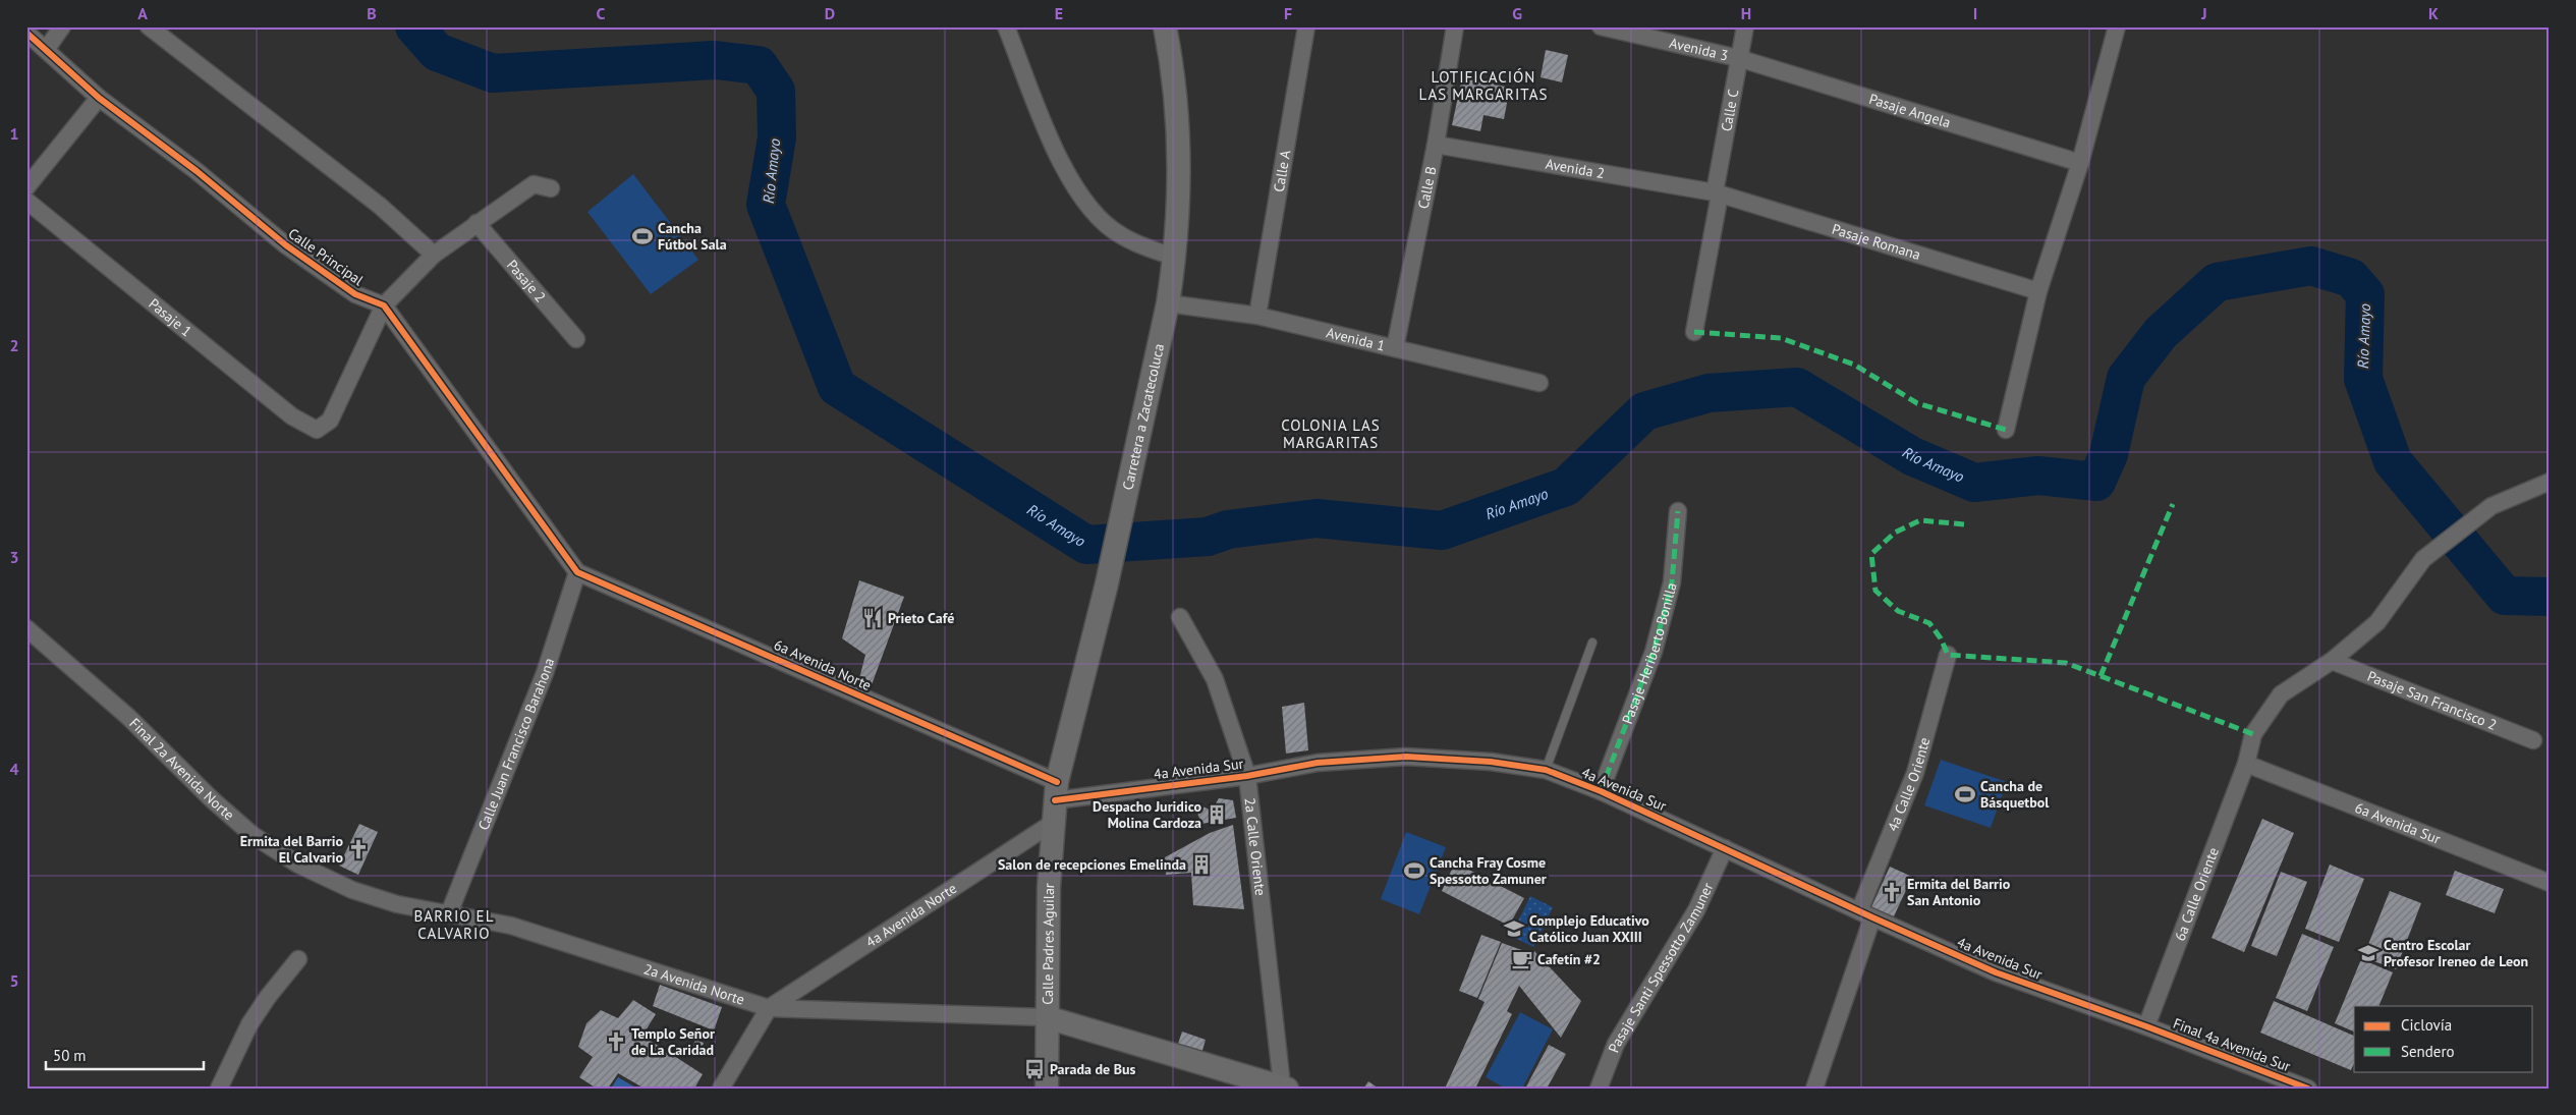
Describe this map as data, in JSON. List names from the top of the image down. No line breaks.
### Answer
{"streets":{"main road":["Carretera a Zacatecoluca","Calle Padres Aguilar"],"street":["Avenida 3","Calle C","Pasaje Angela","Avenida 2","Calle A","Calle B","Pasaje Romana","Calle Principal","Pasaje 2","Pasaje 1","Avenida 1","Pasaje Heriberto Bonilla","6a Avenida Norte","Pasaje San Francisco 2","Calle Juan Francisco Barahona","Final 2a Avenida Norte","4a Avenida Sur","4a Calle Oriente","6a Avenida Sur","2a Calle Oriente","6a Calle Oriente","4a Avenida Norte","Pasaje Santi Spessotto Zamuner","2a Avenida Norte","Final 4a Avenida Sur"]},"crossings":[["Avenida 3","Calle C"],["Avenida 3","Pasaje Angela"],["Calle C","Pasaje Angela"],["Calle C","Avenida 2"],["Calle C","Pasaje Romana"],["Avenida 2","Calle B"],["Avenida 2","Pasaje Romana"],["Calle A","Avenida 1"],["Calle B","Avenida 1"],["Calle Principal","Pasaje 1"],["Avenida 1","Carretera a Zacatecoluca"],["Carretera a Zacatecoluca","6a Avenida Norte"],["Carretera a Zacatecoluca","4a Avenida Sur"],["Carretera a Zacatecoluca","Calle Padres Aguilar"],["Pasaje Heriberto Bonilla","4a Avenida Sur"],["6a Avenida Norte","Calle Juan Francisco Barahona"],["6a Avenida Norte","4a Avenida Sur"],["6a Avenida Norte","Calle Padres Aguilar"],["Pasaje San Francisco 2","6a Calle Oriente"],["Calle Juan Francisco Barahona","2a Avenida Norte"],["Final 2a Avenida Norte","2a Avenida Norte"],["4a Avenida Sur","4a Calle Oriente"],["4a Avenida Sur","2a Calle Oriente"],["4a Avenida Sur","6a Calle Oriente"],["4a Avenida Sur","Calle Padres Aguilar"],["4a Avenida Sur","Pasaje Santi Spessotto Zamuner"],["4a Avenida Sur","Final 4a Avenida Sur"],["6a Avenida Sur","6a Calle Oriente"],["6a Calle Oriente","Final 4a Avenida Sur"],["4a Avenida Norte","Calle Padres Aguilar"],["4a Avenida Norte","2a Avenida Norte"],["Calle Padres Aguilar","2a Avenida Norte"]],"districts":["LOTIFICACIÓN LAS MARGARITAS","COLONIA LAS MARGARITAS","BARRIO EL CALVARIO"],"water":["Río Amayo"],"places":{"sports":["Cancha Fútbol Sala","Cancha de Básquetbol","Cancha Fray Cosme Spessotto Zamuner"],"restaurant":["Prieto Café"],"building":["Despacho Juridico Molina Cardoza","Salon de recepciones Emelinda"],"church":["Ermita del Barrio El Calvario","Ermita del Barrio San Antonio","Templo Señor de La Caridad"],"school or university":["Complejo Educativo Católico Juan XXIII","Centro Escolar Profesor Ireneo de Leon"],"cafe":["Cafetín #2"],"bus stop":["Parada de Bus"]},"legend":["Ciclovía","Sendero"],"scale_bar":"50 m","grid":{"columns":["A","B","C","D","E","F","G","H","I","J","K"],"rows":["1","2","3","4","5"]}}
